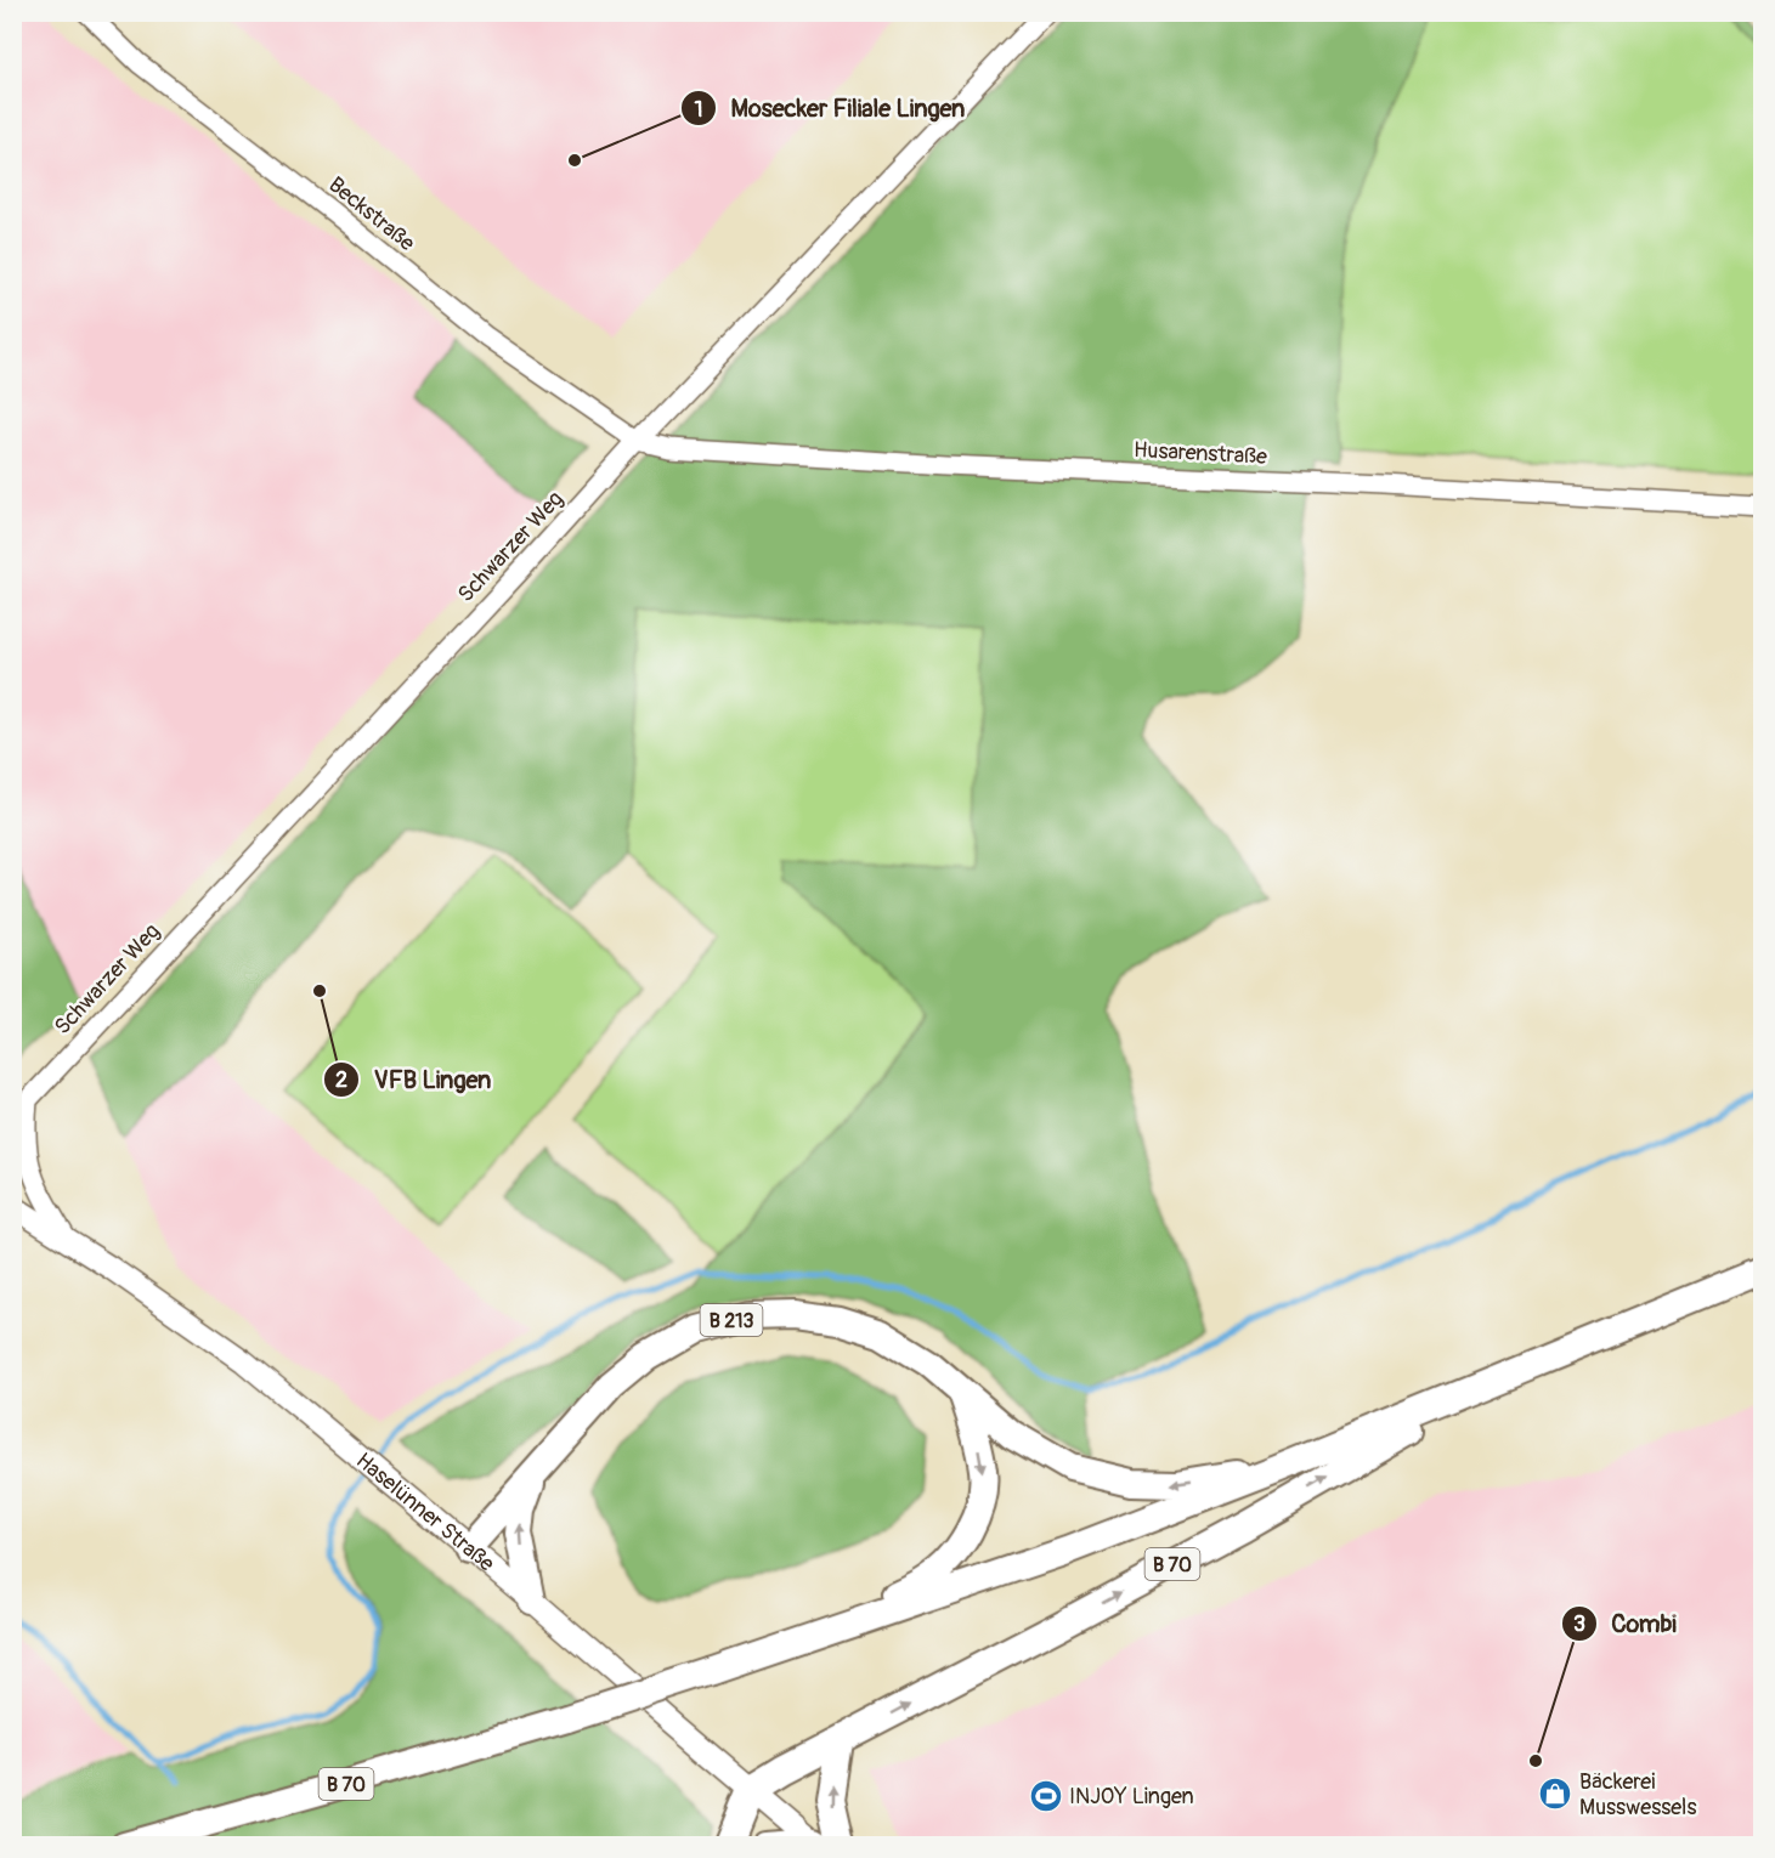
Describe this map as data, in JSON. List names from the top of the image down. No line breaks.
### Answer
{"streets":{"main road":["B 213","B 70"],"street":["Beckstraße","Husarenstraße","Schwarzer Weg","Haselünner Straße"]},"crossings":[["Beckstraße","Husarenstraße"],["Beckstraße","Schwarzer Weg"],["Husarenstraße","Schwarzer Weg"],["B 213","Haselünner Straße"],["Haselünner Straße","B 70"]],"places":{"other":["Mosecker Filiale Lingen","VFB Lingen","Combi"],"shop":["Bäckerei Musswessels"],"sports":["INJOY Lingen"]}}
